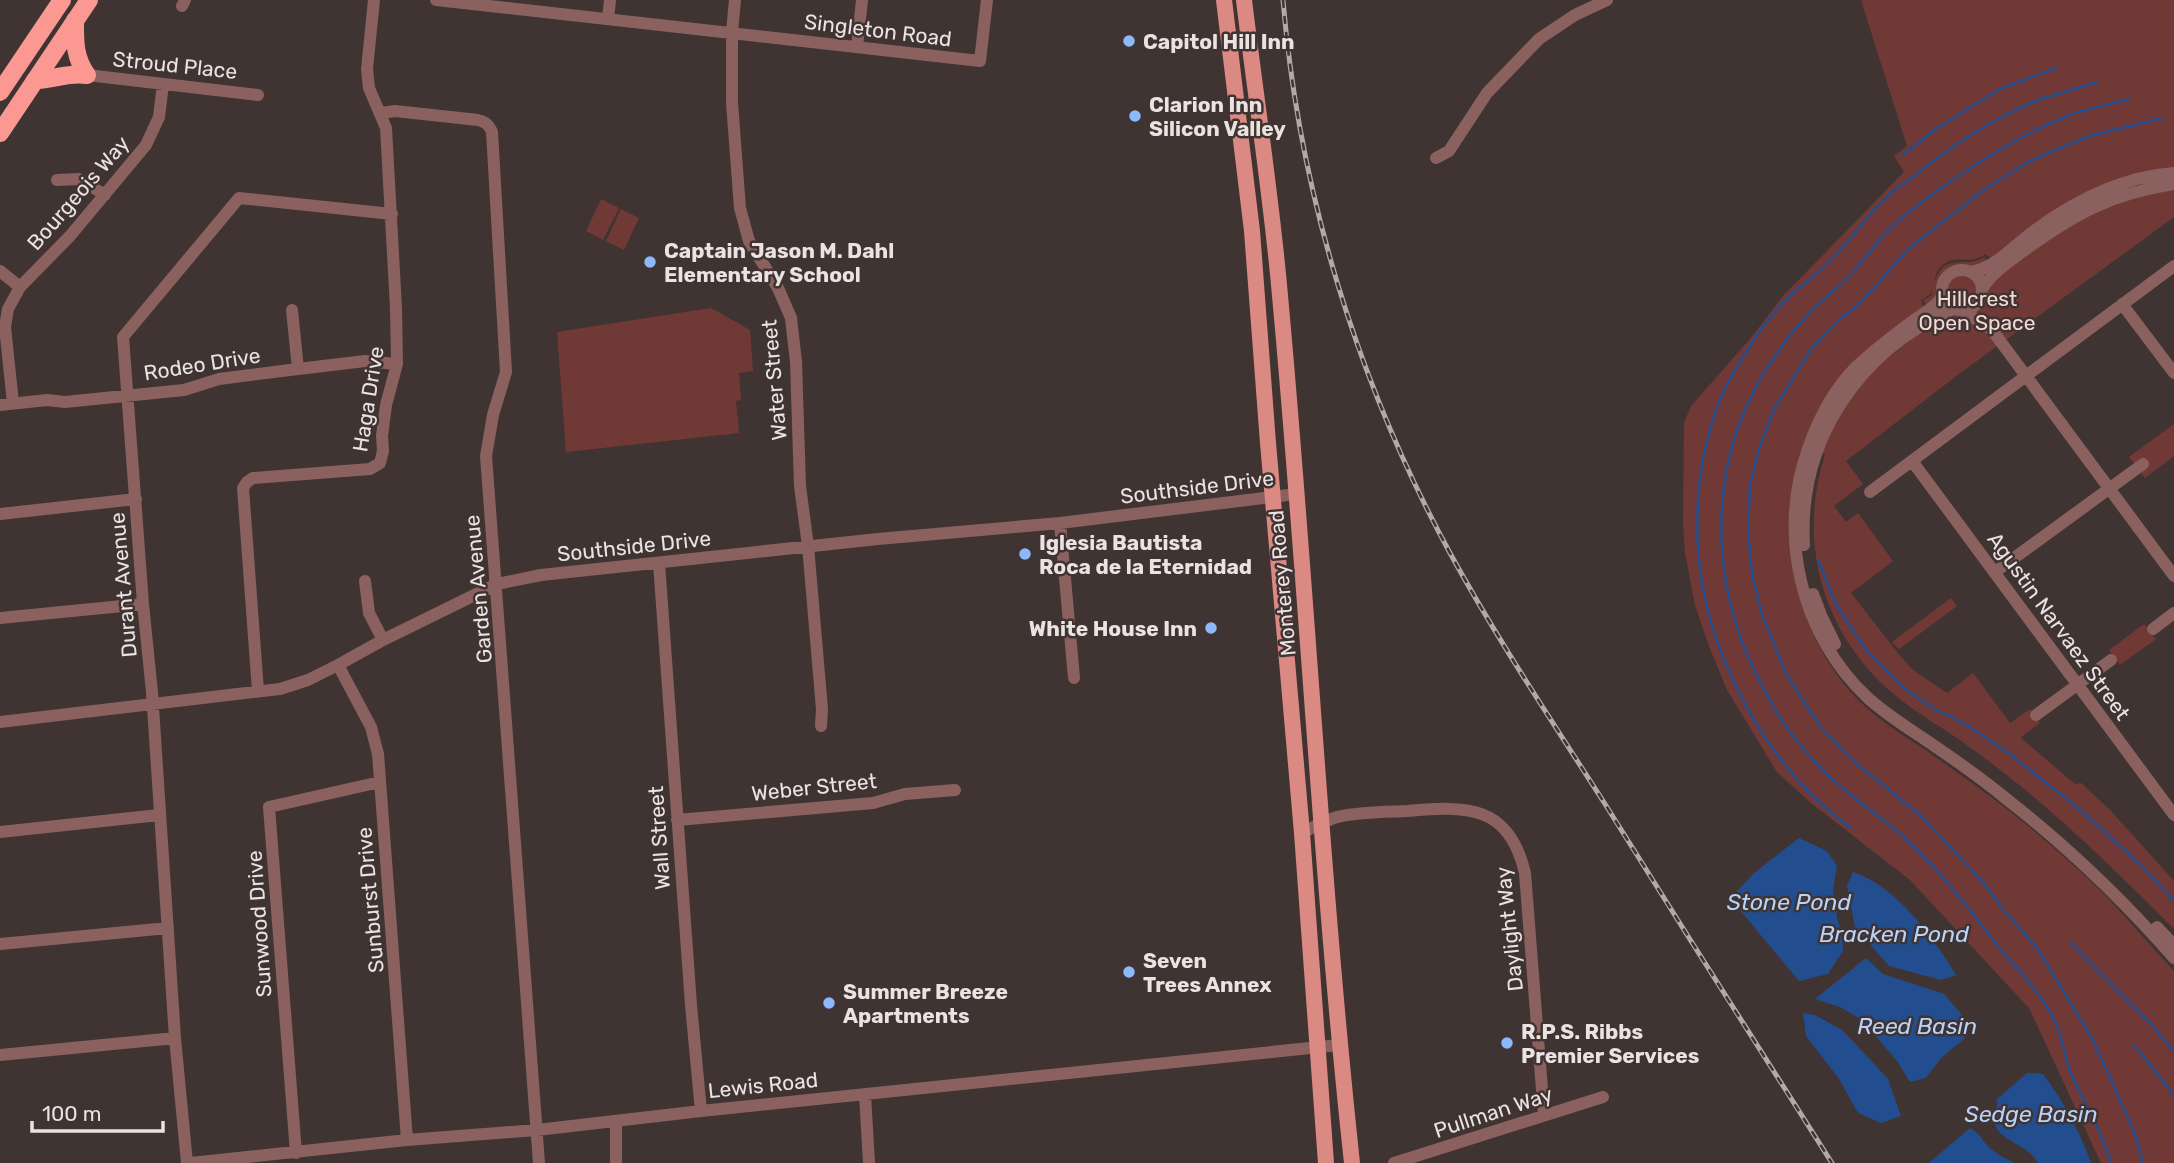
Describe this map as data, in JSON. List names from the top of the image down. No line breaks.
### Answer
{"streets":{"main road":["Monterey Road"],"street":["Singleton Road","Stroud Place","Bourgeois Way","Rodeo Drive","Water Street","Haga Drive","Southside Drive","Durant Avenue","Garden Avenue","Agustin Narvaez Street","Weber Street","Wall Street","Sunburst Drive","Sunwood Drive","Daylight Way","Lewis Road","Pullman Way"]},"crossings":[["Singleton Road","Water Street"],["Stroud Place","Bourgeois Way"],["Bourgeois Way","Rodeo Drive"],["Rodeo Drive","Haga Drive"],["Rodeo Drive","Durant Avenue"],["Water Street","Southside Drive"],["Haga Drive","Southside Drive"],["Haga Drive","Durant Avenue"],["Haga Drive","Garden Avenue"],["Southside Drive","Monterey Road"],["Southside Drive","Durant Avenue"],["Southside Drive","Garden Avenue"],["Southside Drive","Wall Street"],["Southside Drive","Sunburst Drive"],["Monterey Road","Daylight Way"],["Monterey Road","Lewis Road"],["Durant Avenue","Lewis Road"],["Garden Avenue","Lewis Road"],["Weber Street","Wall Street"],["Wall Street","Lewis Road"],["Sunburst Drive","Sunwood Drive"],["Sunburst Drive","Lewis Road"],["Sunwood Drive","Lewis Road"],["Daylight Way","Pullman Way"]],"water":["Stone Pond","Bracken Pond","Reed Basin","Sedge Basin"],"parks":["Hillcrest Open Space"],"places":["Capitol Hill Inn","Clarion Inn Silicon Valley","Captain Jason M. Dahl Elementary School","Iglesia Bautista Roca de la Eternidad","White House Inn","Seven Trees Annex","Summer Breeze Apartments","R.P.S. Ribbs Premier Services"],"scale_bar":"100 m"}
